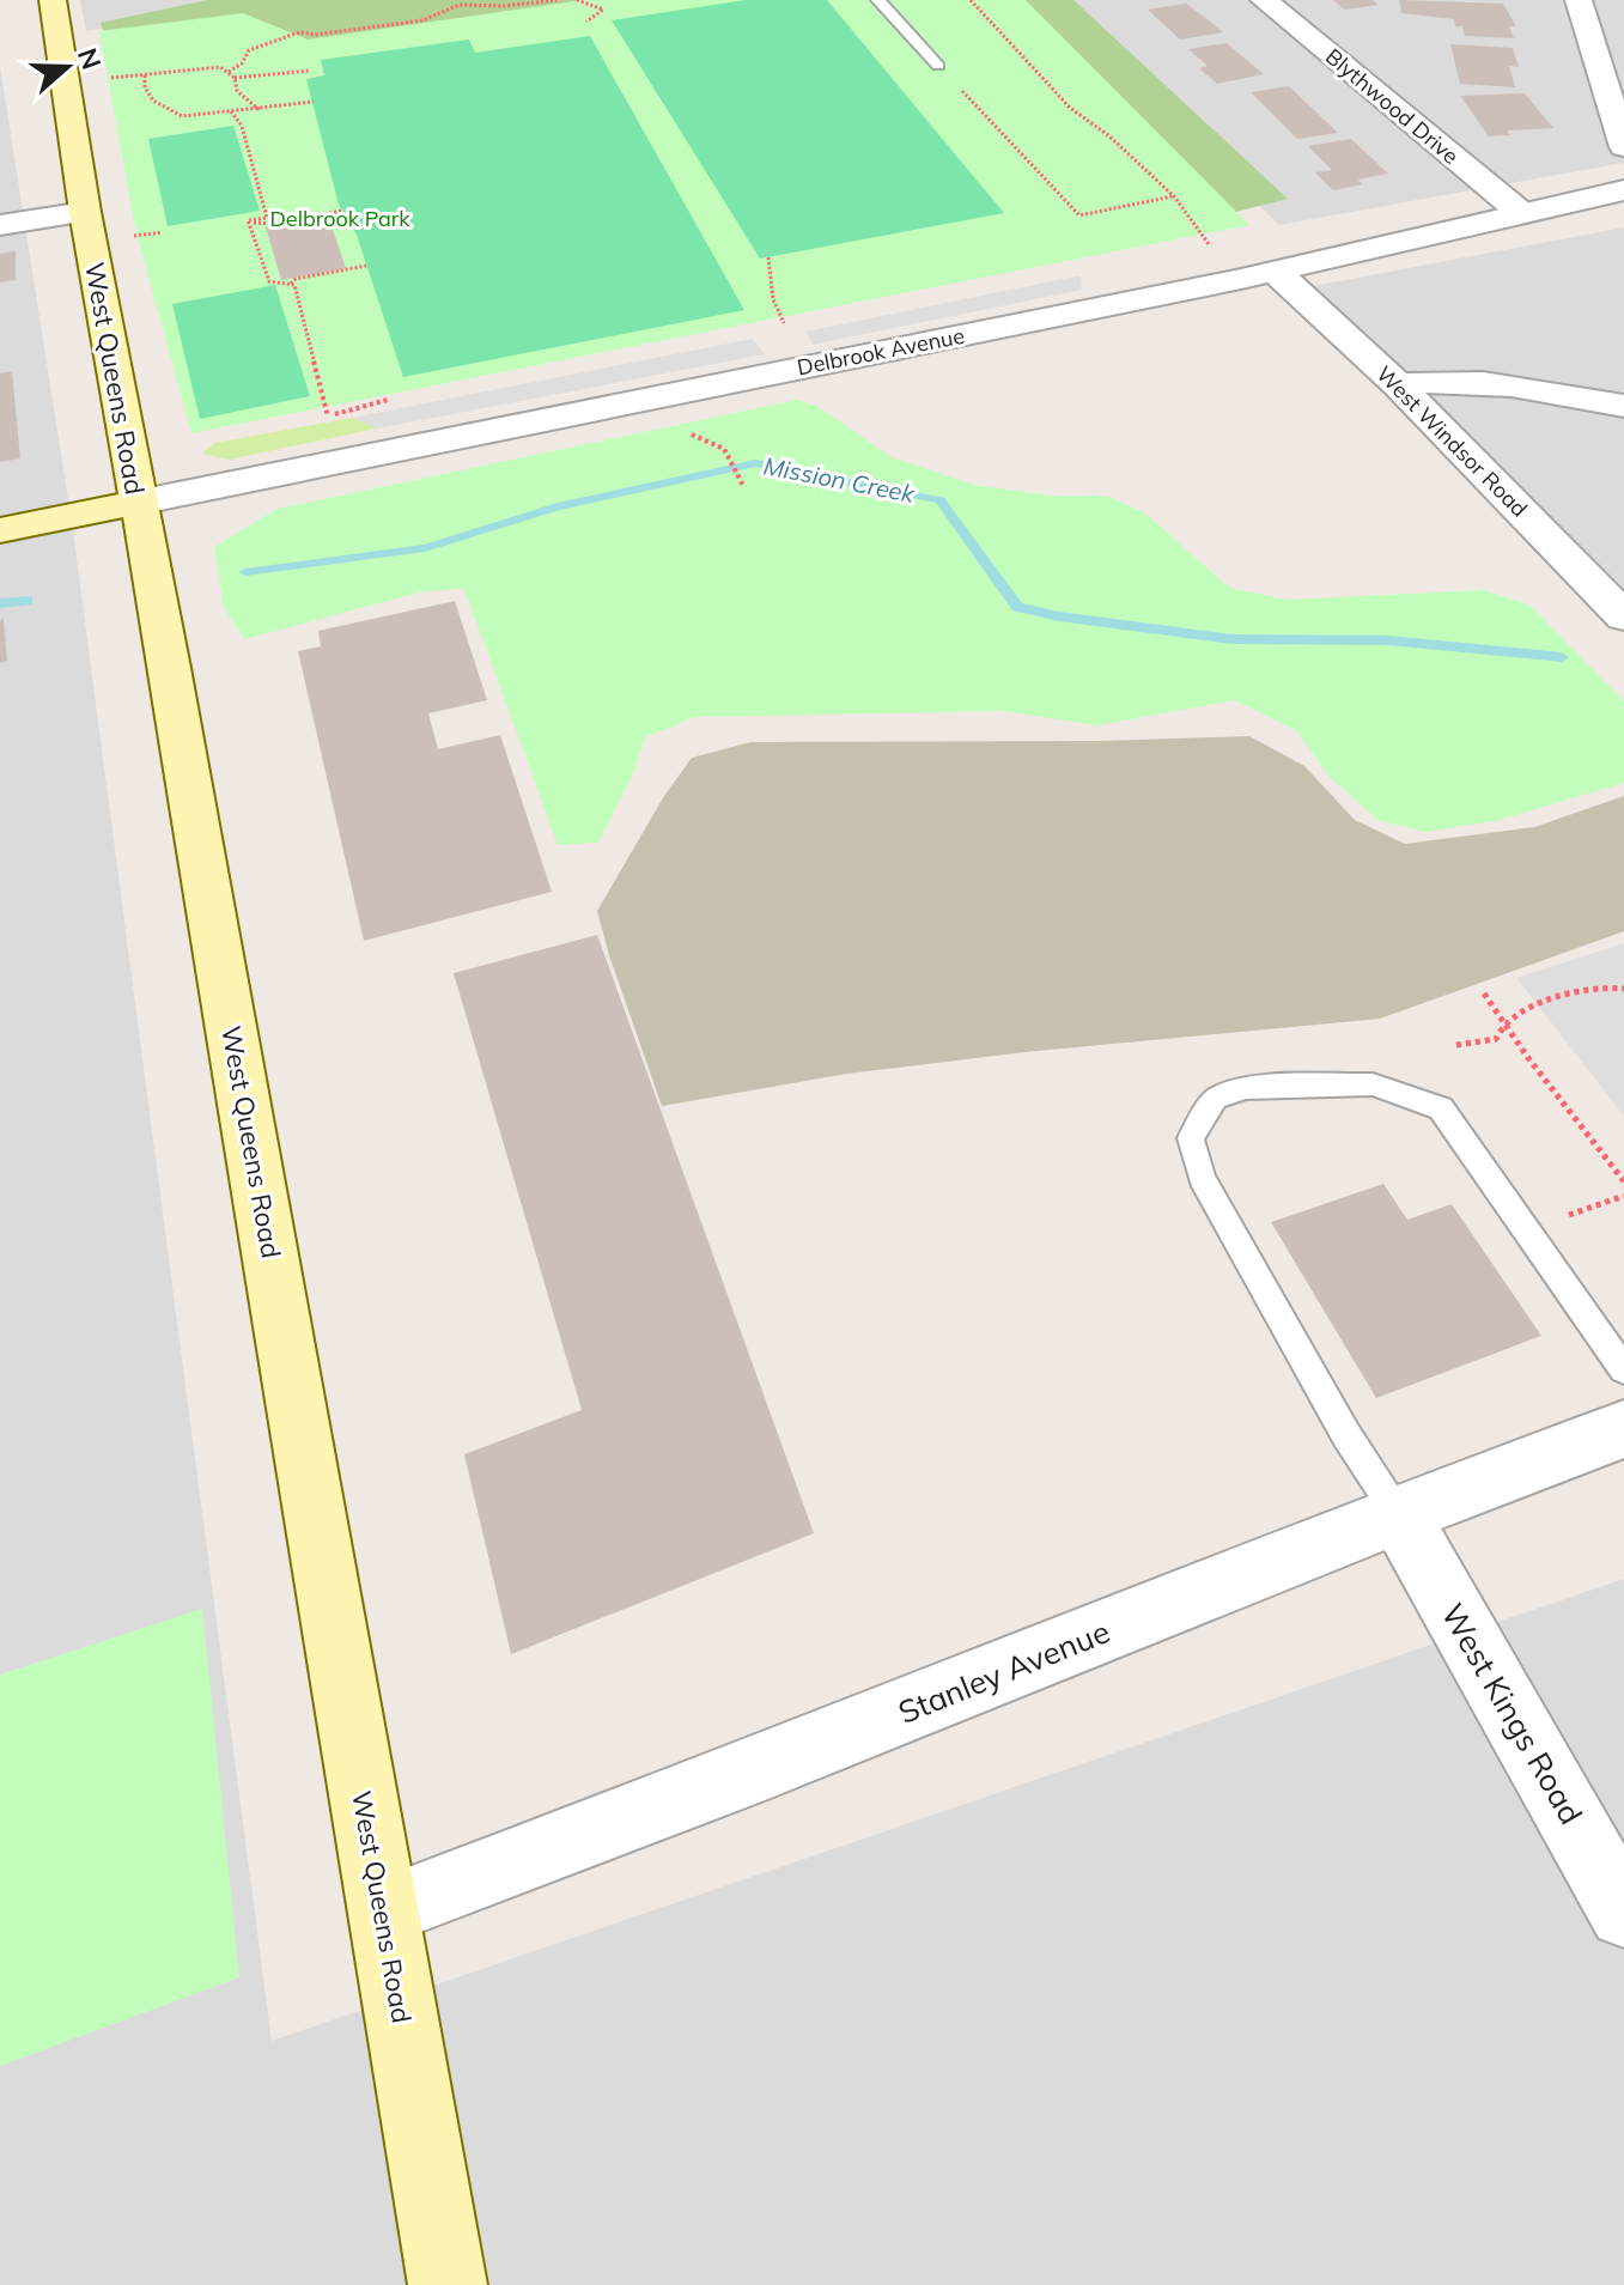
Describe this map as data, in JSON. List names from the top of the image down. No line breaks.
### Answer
{"streets":{"main road":["West Queens Road"],"street":["Blythwood Drive","Delbrook Avenue","West Windsor Road","Stanley Avenue","West Kings Road"]},"crossings":[["Blythwood Drive","Delbrook Avenue"],["Delbrook Avenue","West Queens Road"],["Delbrook Avenue","West Windsor Road"],["West Queens Road","Stanley Avenue"],["Stanley Avenue","West Kings Road"]],"water":["Mission Creek"],"parks":["Delbrook Park"],"north":"right"}
